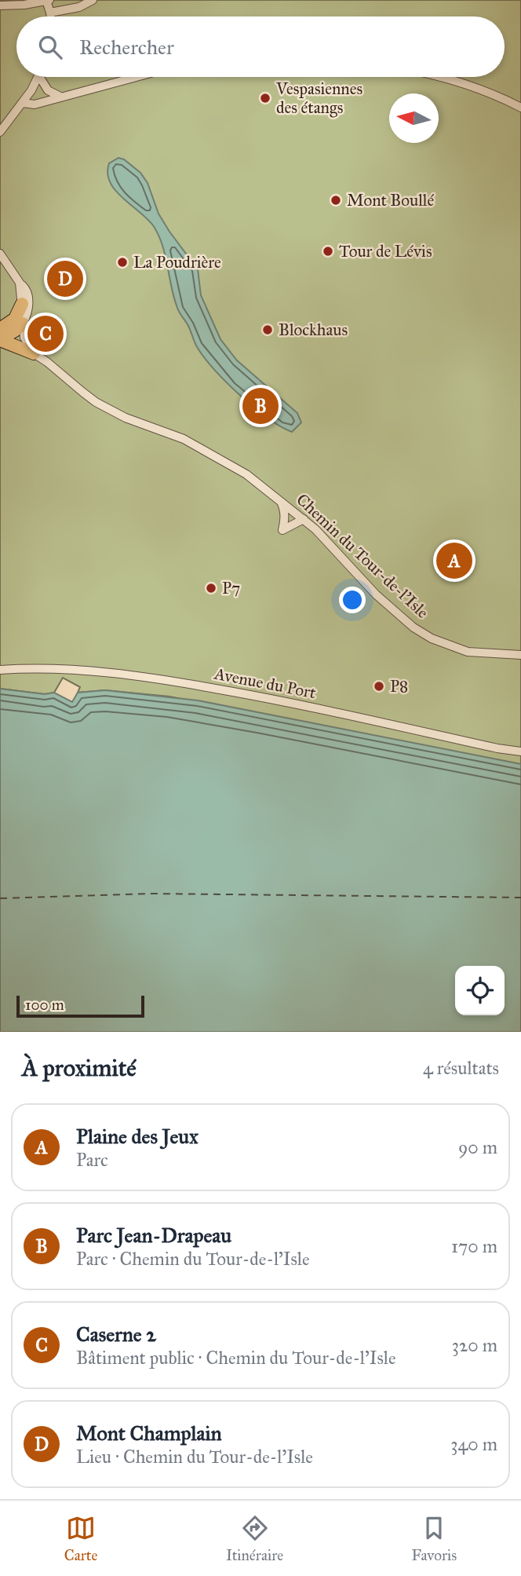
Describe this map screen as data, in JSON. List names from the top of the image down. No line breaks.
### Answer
{"streets":{"street":["Chemin du Tour-de-l'Isle","Avenue du Port"]},"places":["Vespasiennes des étangs","Mont Boullé","Tour de Lévis","La Poudrière","Blockhaus","P7","P8"],"scale_bar":"100 m","north":"left","page":{"search":"Rechercher","pins":["D","C","B","A"],"scale":"100 m","heading":["À proximité","4 résultats"],"list":[{"mark":"A","name":"Plaine des Jeux","note":"Parc","value":"90 m"},{"mark":"B","name":"Parc Jean-Drapeau","note":"Parc · Chemin du Tour-de-l'Isle","value":"170 m"},{"mark":"C","name":"Caserne 2","note":"Bâtiment public · Chemin du Tour-de-l'Isle","value":"320 m"},{"mark":"D","name":"Mont Champlain","note":"Lieu · Chemin du Tour-de-l'Isle","value":"340 m"}],"nav":["Carte","Itinéraire","Favoris"]}}
